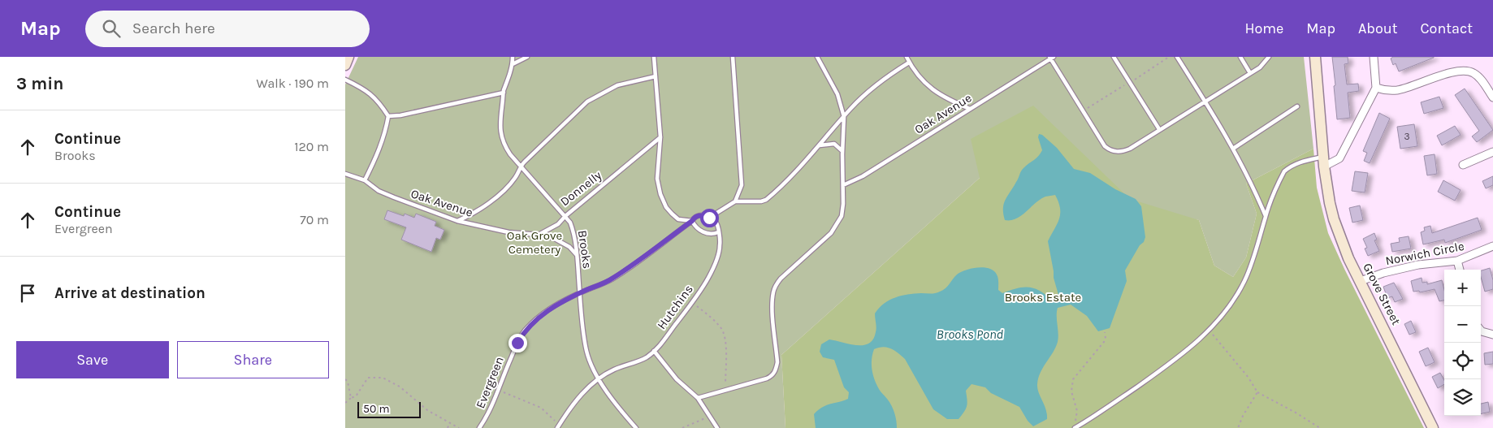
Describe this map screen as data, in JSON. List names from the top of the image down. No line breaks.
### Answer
{"streets":{"street":["Norwich Circle","Grove Street"],"lane":["Oak Avenue","Donnelly","Brooks","Hutchins","Evergreen"]},"crossings":[["Oak Avenue","Brooks"],["Donnelly","Brooks"],["Brooks","Evergreen"],["Norwich Circle","Grove Street"]],"water":["Brooks Pond"],"parks":["Oak Grove Cemetery","Brooks Estate"],"house_numbers":["3"],"scale_bar":"50 m","page":{"header":"Map","search":"Search here","nav":["Home","Map","About","Contact"],"heading":["3 min","Walk · 190 m"],"list":[["Continue","Brooks","120 m"],["Continue","Evergreen","70 m"],"Arrive at destination"],"map_buttons":["+","−"],"buttons":["Save","Share"],"scale":"50 m"}}
